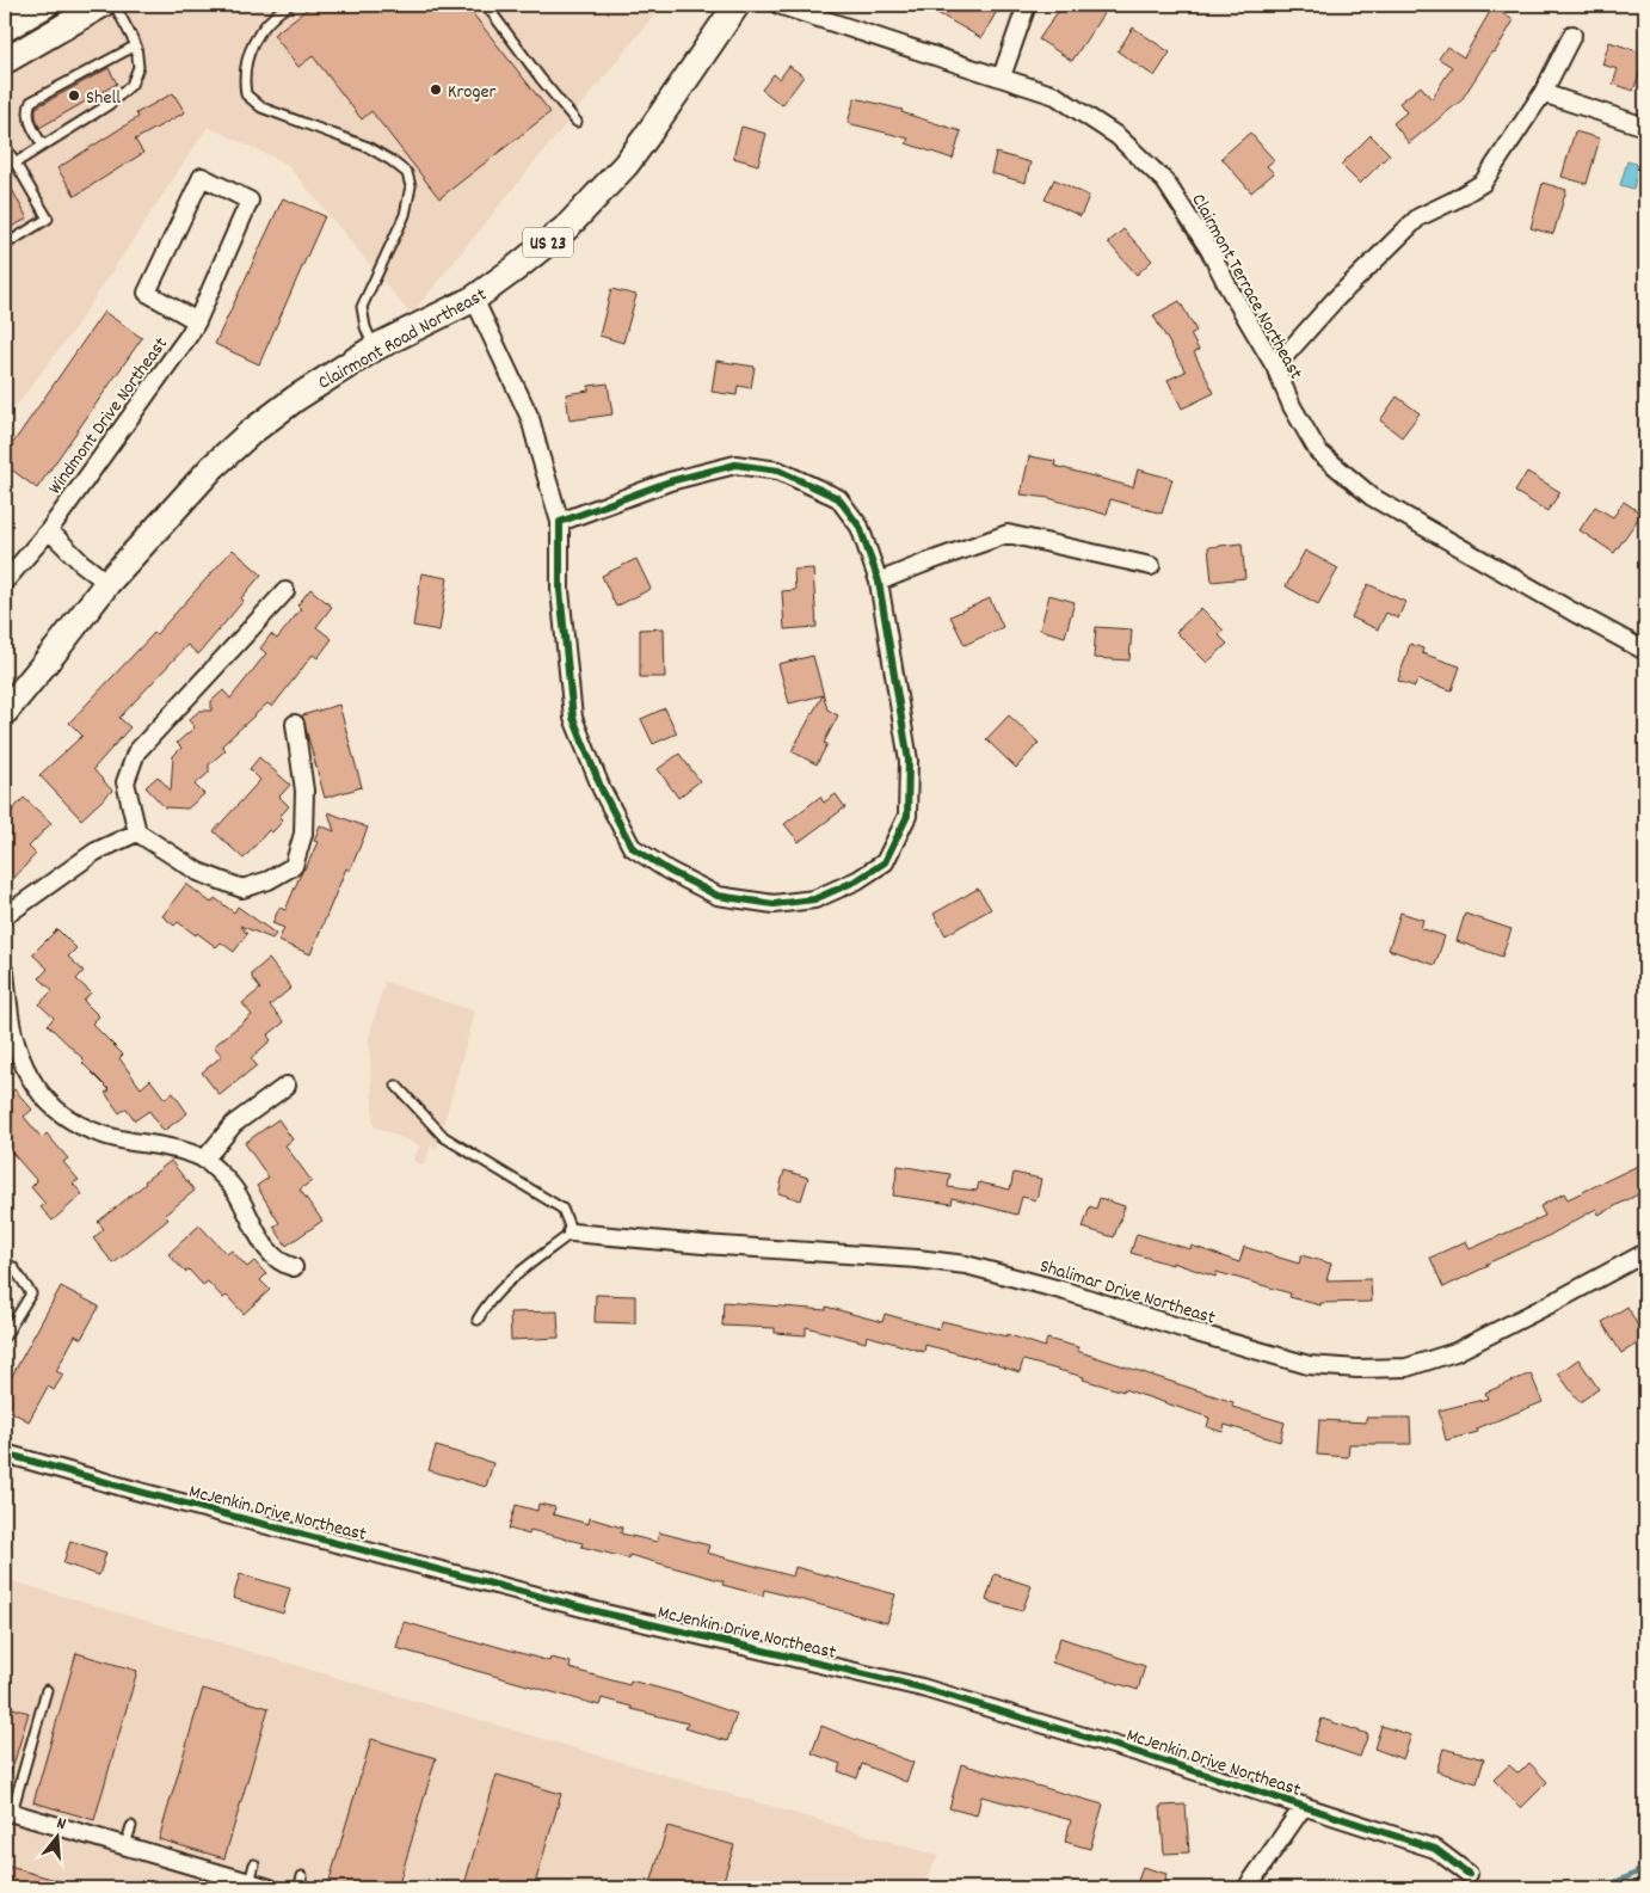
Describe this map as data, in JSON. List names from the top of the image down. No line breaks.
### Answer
{"streets":{"main road":["US 23","Clairmont Road Northeast"],"street":["Clairmont Terrace Northeast","Windmont Drive Northeast","Shalimar Drive Northeast","McJenkin Drive Northeast"]},"places":["Kroger","Shell"],"north":"top"}
